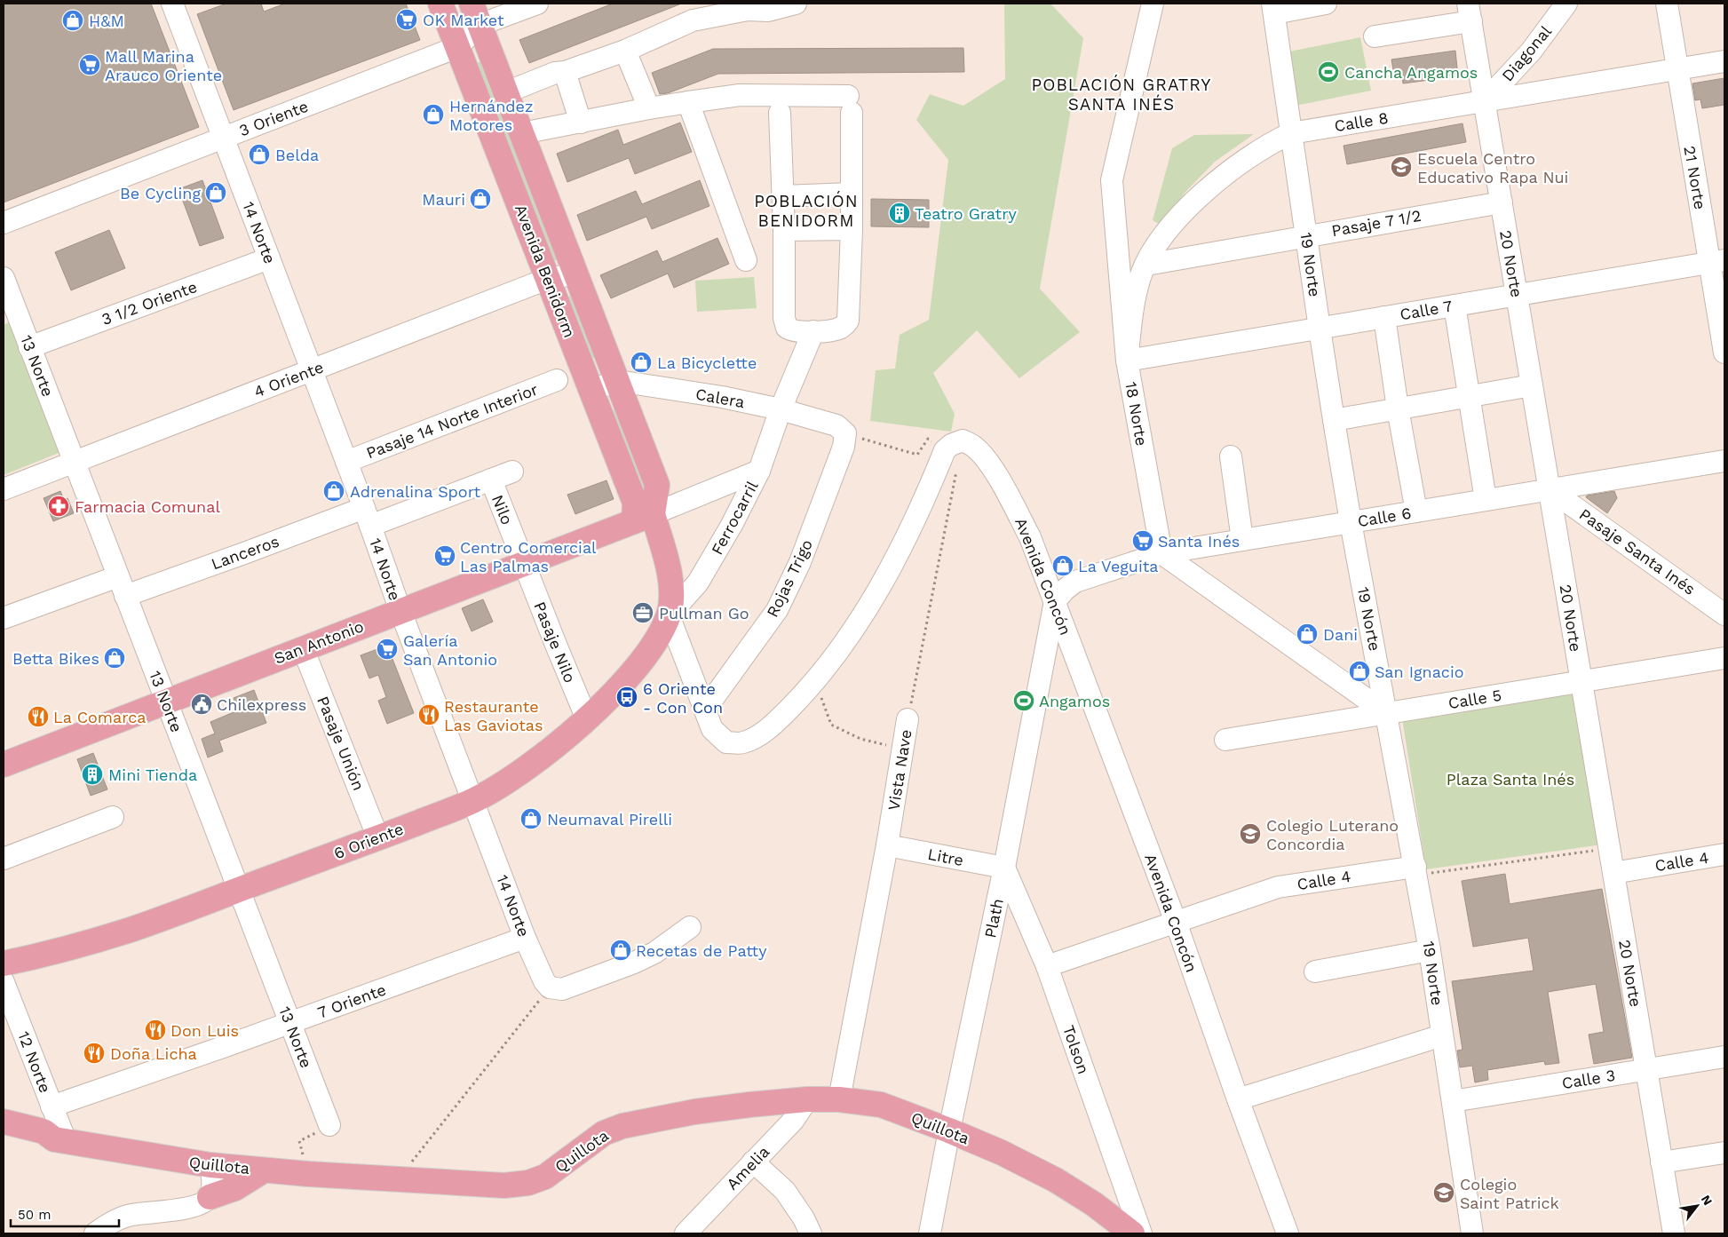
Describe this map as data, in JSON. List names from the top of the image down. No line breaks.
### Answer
{"streets":{"main road":["Avenida Benidorm","San Antonio","6 Oriente","Quillota"],"street":["Diagonal","3 Oriente","Calle 8","21 Norte","Pasaje 7 1/2","14 Norte","20 Norte","19 Norte","3 1/2 Oriente","Calle 7","13 Norte","4 Oriente","Calera","18 Norte","Pasaje 14 Norte Interior","Nilo","Calle 6","Ferrocarril","Pasaje Santa Inés","Lanceros","Avenida Concón","Rojas Trigo","Pasaje Nilo","Calle 5","Pasaje Unión","Vista Nave","Litre","Calle 4","Plath","7 Oriente","Tolson","12 Norte","Calle 3","Amelia"]},"crossings":[["Diagonal","Calle 8"],["Diagonal","20 Norte"],["3 Oriente","14 Norte"],["3 Oriente","Avenida Benidorm"],["Calle 8","21 Norte"],["Calle 8","Pasaje 7 1/2"],["Calle 8","20 Norte"],["Calle 8","19 Norte"],["Calle 8","Calle 7"],["Calle 8","18 Norte"],["21 Norte","Calle 7"],["Pasaje 7 1/2","20 Norte"],["Pasaje 7 1/2","19 Norte"],["14 Norte","3 1/2 Oriente"],["14 Norte","4 Oriente"],["14 Norte","Pasaje 14 Norte Interior"],["14 Norte","Lanceros"],["14 Norte","San Antonio"],["14 Norte","6 Oriente"],["14 Norte","7 Oriente"],["20 Norte","Calle 7"],["20 Norte","Calle 6"],["20 Norte","Pasaje Santa Inés"],["20 Norte","Calle 5"],["20 Norte","Calle 4"],["20 Norte","Calle 3"],["19 Norte","Calle 7"],["19 Norte","Calle 6"],["19 Norte","Calle 5"],["19 Norte","Calle 4"],["19 Norte","Calle 3"],["Avenida Benidorm","4 Oriente"],["Avenida Benidorm","Calera"],["Avenida Benidorm","Ferrocarril"],["Avenida Benidorm","San Antonio"],["Avenida Benidorm","6 Oriente"],["3 1/2 Oriente","13 Norte"],["Calle 7","18 Norte"],["13 Norte","4 Oriente"],["13 Norte","Lanceros"],["13 Norte","San Antonio"],["13 Norte","6 Oriente"],["13 Norte","7 Oriente"],["Calera","Ferrocarril"],["Calera","Rojas Trigo"],["18 Norte","Calle 6"],["Nilo","Lanceros"],["Nilo","San Antonio"],["Nilo","Pasaje Nilo"],["Calle 6","Pasaje Santa Inés"],["Calle 6","Avenida Concón"],["Calle 6","Plath"],["Ferrocarril","6 Oriente"],["Avenida Concón","Vista Nave"],["Avenida Concón","Calle 4"],["Avenida Concón","Plath"],["San Antonio","Pasaje Nilo"],["San Antonio","Pasaje Unión"],["Pasaje Nilo","6 Oriente"],["Pasaje Unión","6 Oriente"],["Vista Nave","Litre"],["Vista Nave","Quillota"],["Litre","Plath"],["Litre","Tolson"],["Calle 4","Tolson"],["Plath","Tolson"],["Plath","Quillota"],["7 Oriente","12 Norte"],["12 Norte","Quillota"],["Quillota","Amelia"]],"districts":["POBLACIÓN GRATRY SANTA INÉS","POBLACIÓN BENIDORM"],"parks":["Plaza Santa Inés"],"places":{"supermarket":["OK Market","Mall Marina Arauco Oriente","Santa Inés","Centro Comercial Las Palmas","Galería San Antonio"],"shop":["H&M","Hernández Motores","Belda","Be Cycling","Mauri","La Bicyclette","Adrenalina Sport","La Veguita","Dani","Betta Bikes","San Ignacio","Neumaval Pirelli","Recetas de Patty"],"sports":["Cancha Angamos","Angamos"],"school or university":["Escuela Centro Educativo Rapa Nui","Colegio Luterano Concordia","Colegio Saint Patrick"],"building":["Teatro Gratry","Mini Tienda"],"pharmacy":["Farmacia Comunal"],"office":["Pullman Go"],"bus stop":["6 Oriente - Con Con"],"public building":["Chilexpress"],"restaurant":["Restaurante Las Gaviotas","La Comarca","Don Luis","Doña Licha"]},"scale_bar":"50 m","north":"top right"}
